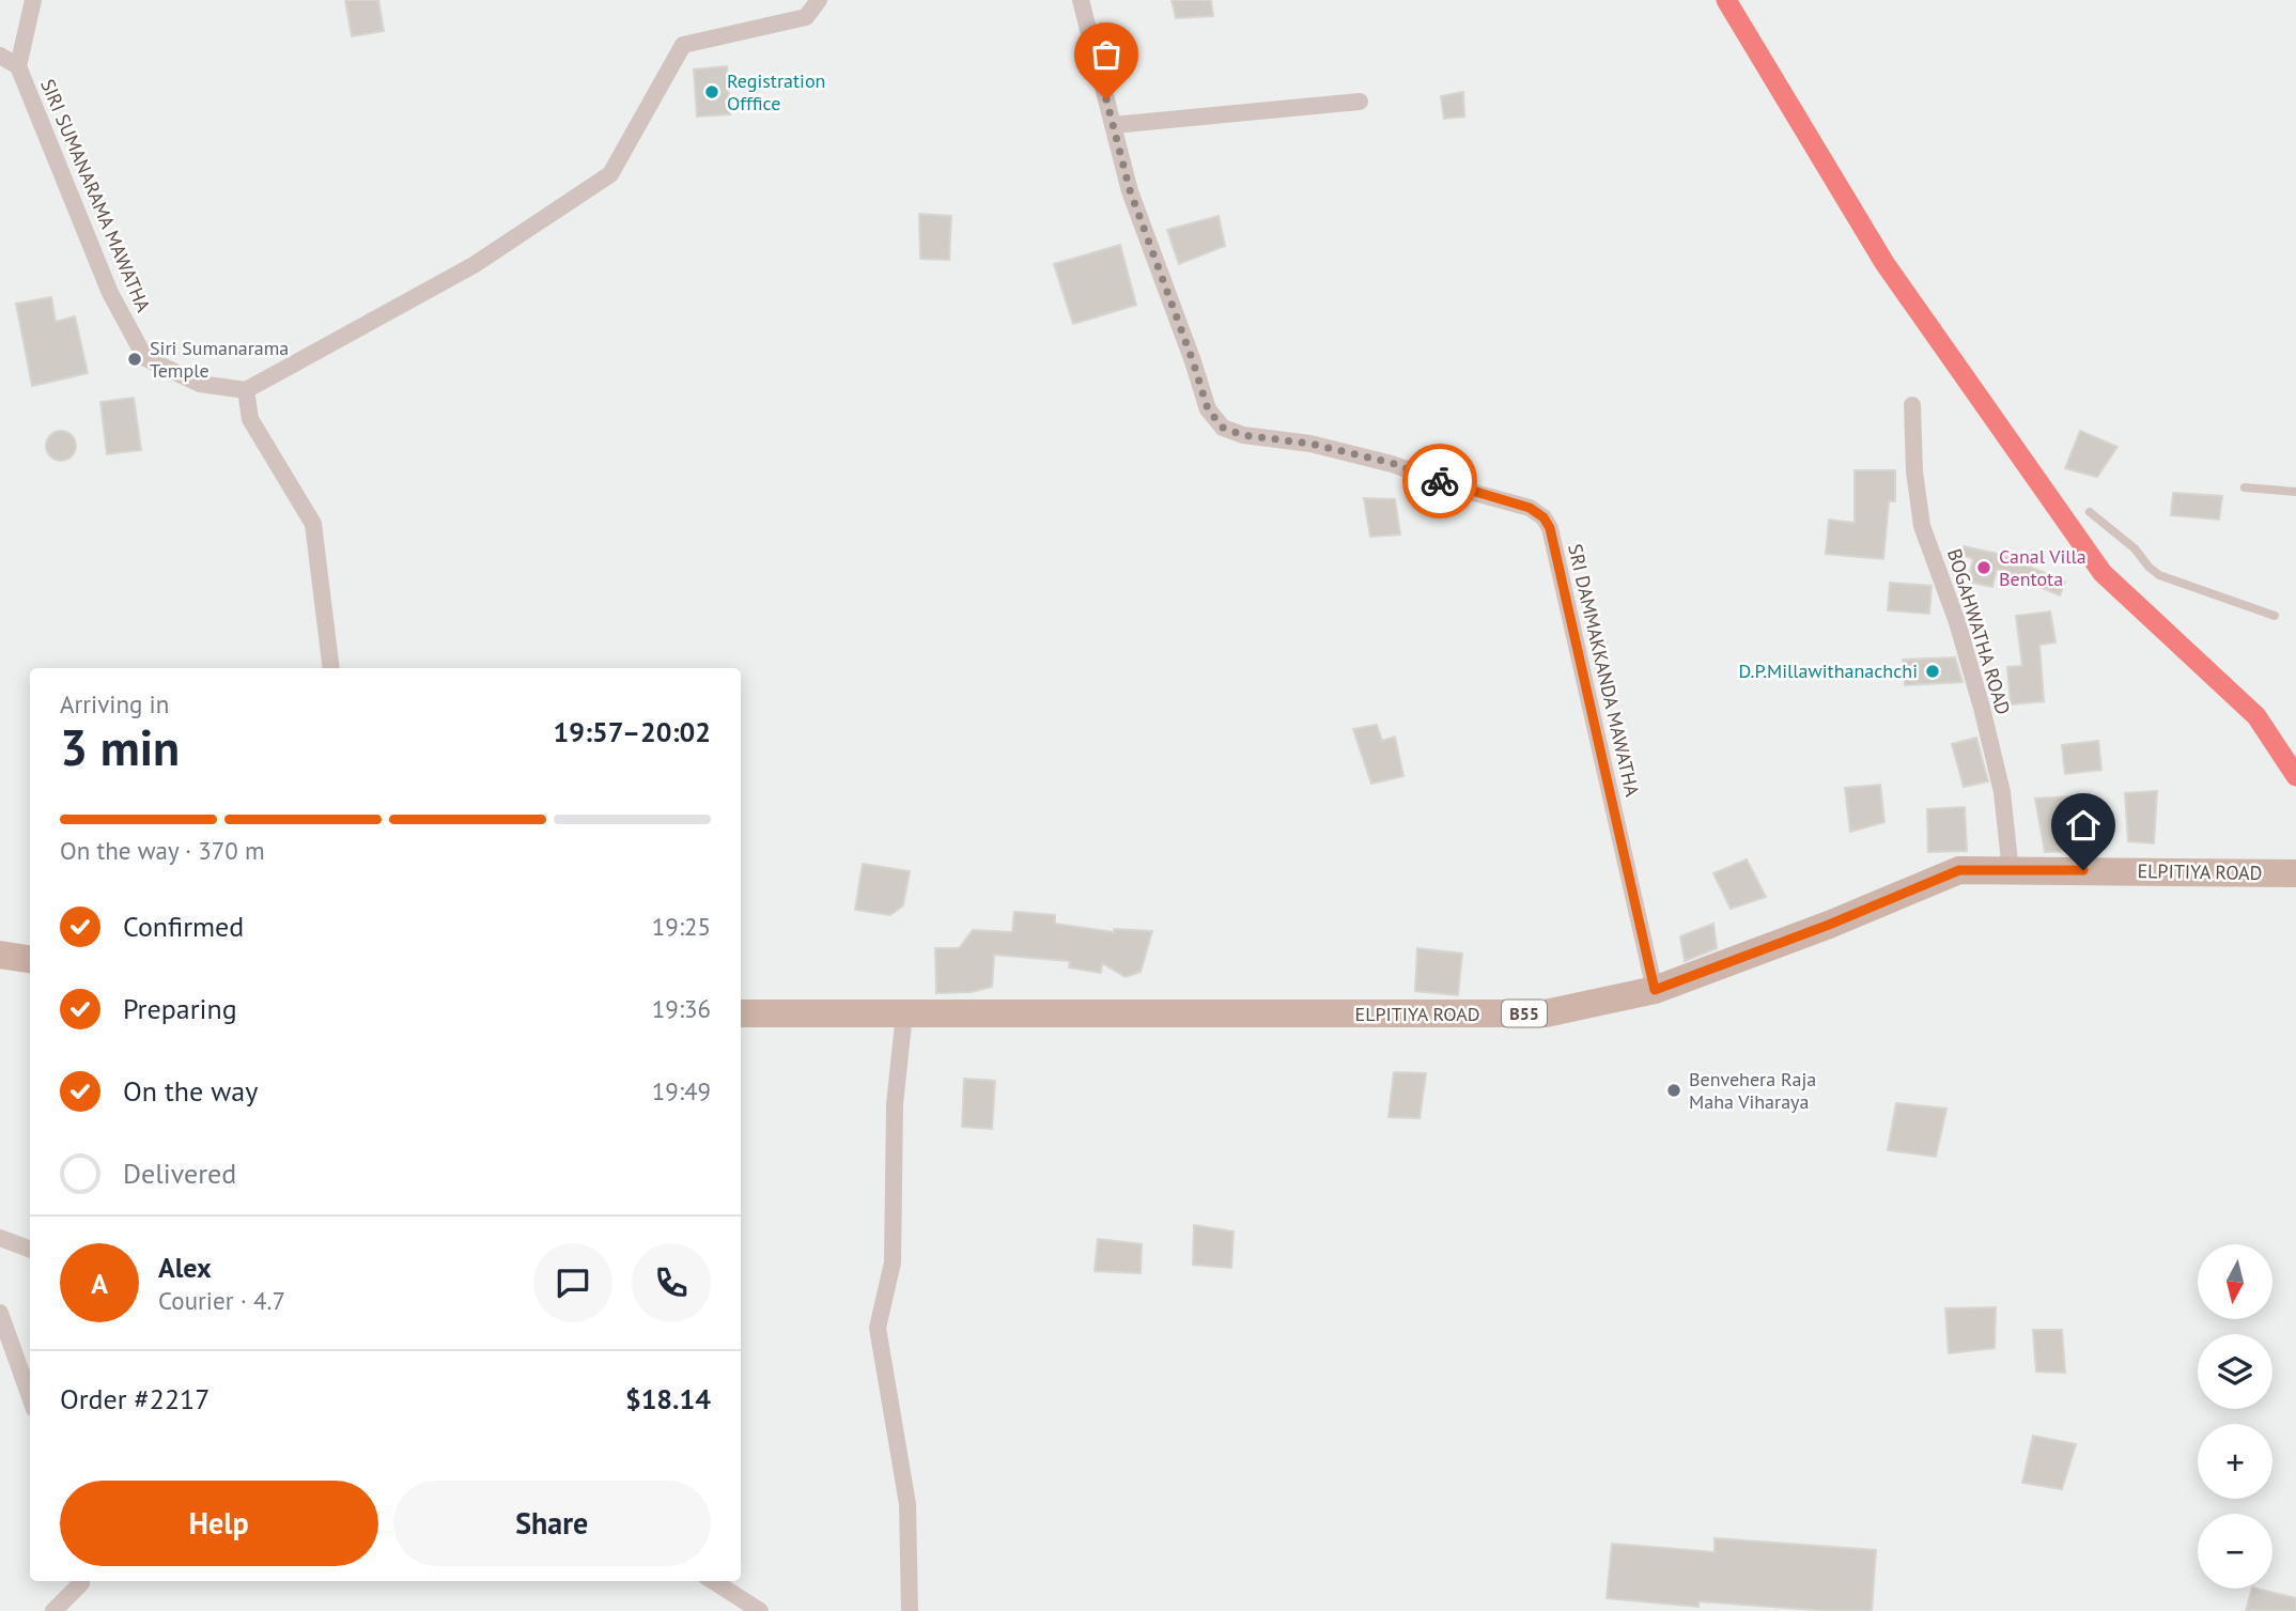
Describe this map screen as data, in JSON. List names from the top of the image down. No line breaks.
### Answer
{"streets":{"main road":["ELPITIYA ROAD","B55"],"street":["SIRI SUMANARAMA MAWATHA","BOGAHWATHA ROAD","SRI DAMMAKKANDA MAWATHA"]},"crossings":[["BOGAHWATHA ROAD","ELPITIYA ROAD"],["SRI DAMMAKKANDA MAWATHA","ELPITIYA ROAD"]],"places":["Registration Offfice","Siri Sumanarama Temple","Canal Villa Bentota","D.P.Millawithanachchi","Benvehera Raja Maha Viharaya"],"north":"bottom","page":{"heading":["3 min","Arriving in","19:57–20:02"],"panel":["Alex","Courier · 4.7","Order #2217","$18.14"],"bar":"On the way · 370 m","list":[["Confirmed","19:25"],["Preparing","19:36"],["On the way","19:49"],"Delivered"],"round":"A","map_buttons":["+","−"],"buttons":["Help","Share"]}}
